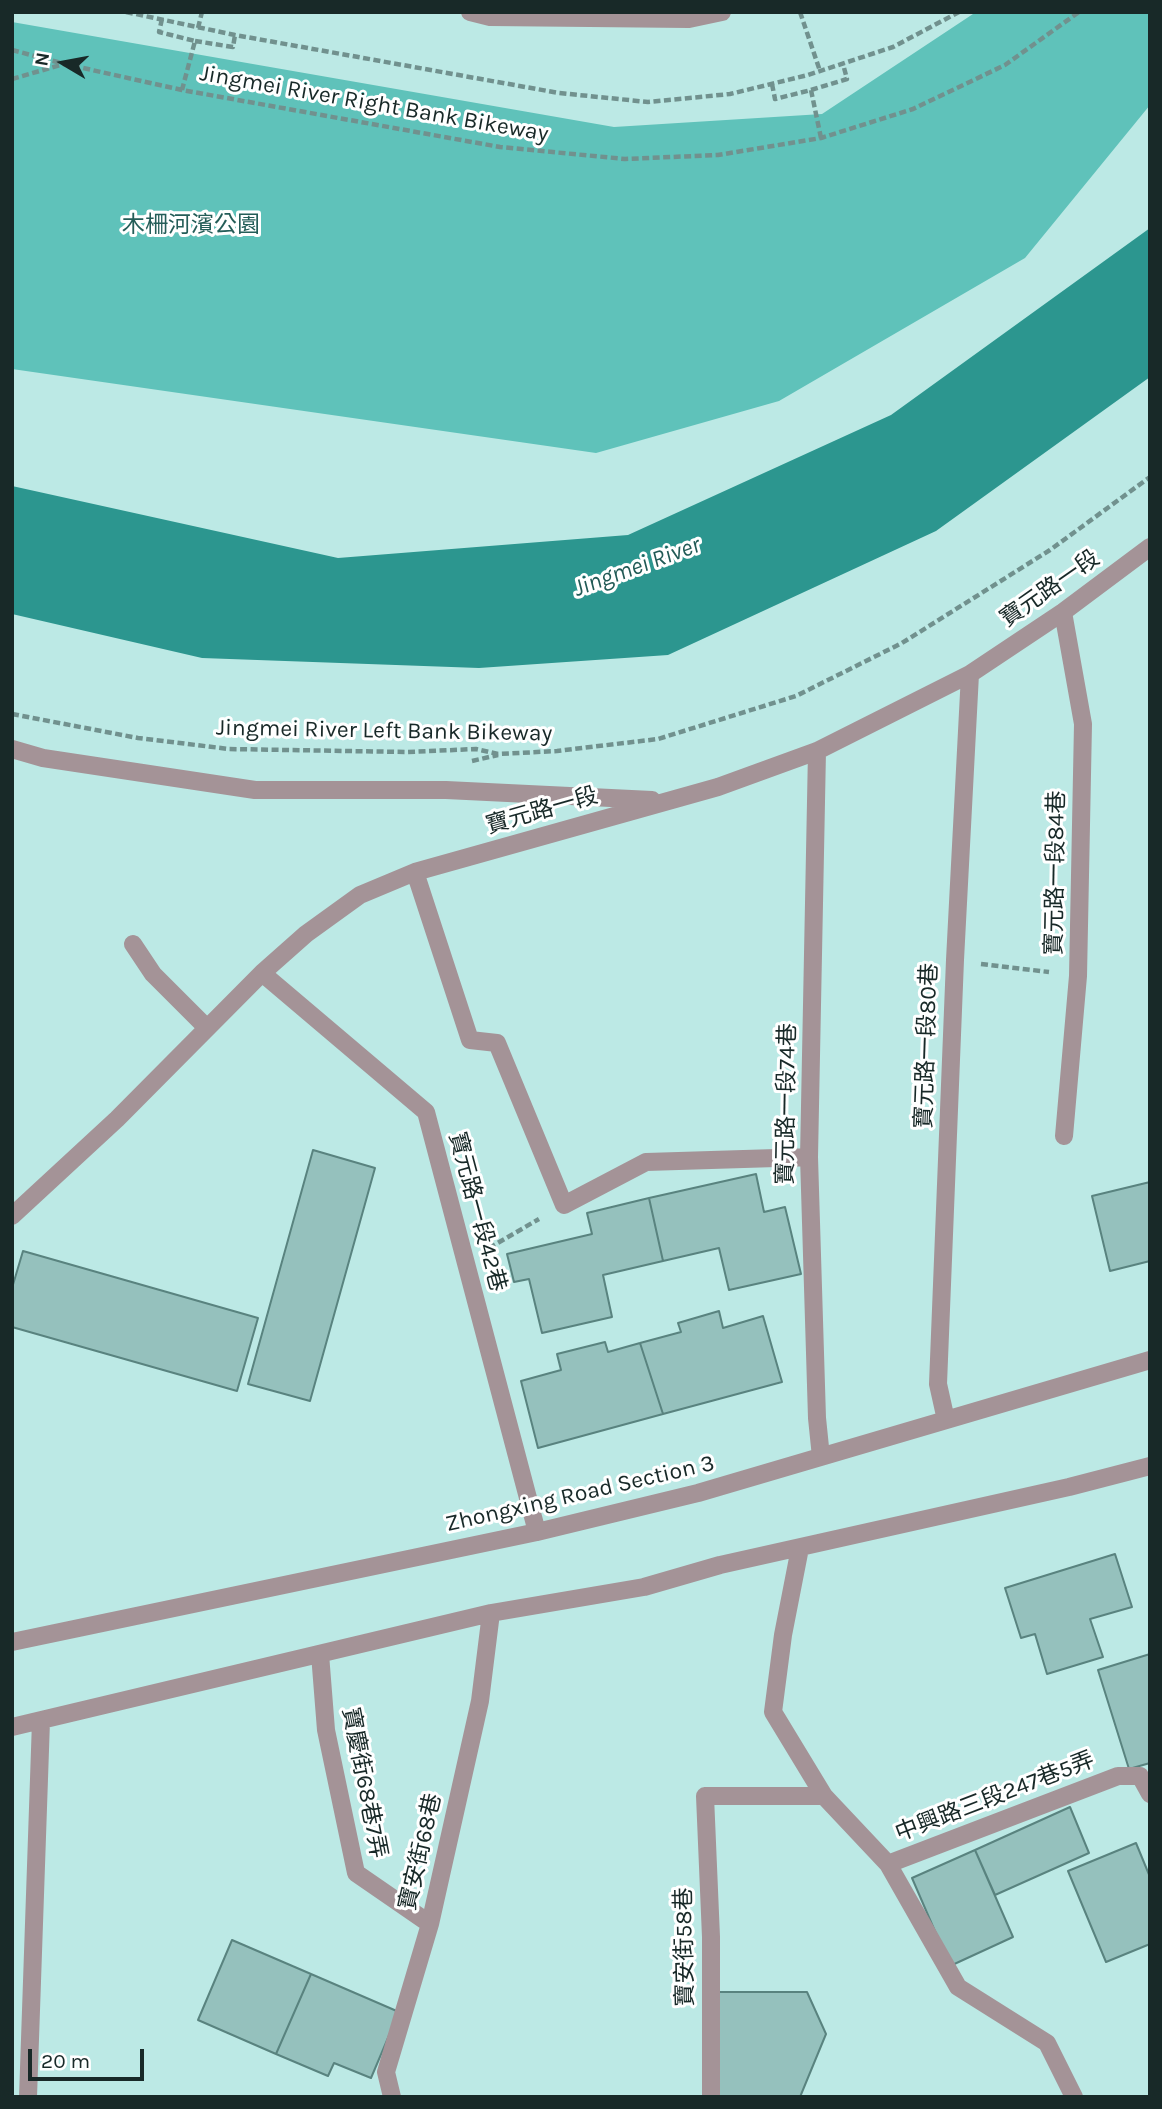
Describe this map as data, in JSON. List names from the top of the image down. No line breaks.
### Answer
{"streets":{"street":["寶元路一段","寶元路一段84巷","寶元路一段80巷","寶元路一段74巷","寶元路一段42巷","Zhongxing Road Section 3","寶慶街68巷7弄","中興路三段247巷5弄","寶安街68巷","寶安街58巷"],"path":["Jingmei River Right Bank Bikeway","Jingmei River Left Bank Bikeway"]},"crossings":[["寶元路一段","寶元路一段84巷"],["寶元路一段","寶元路一段80巷"],["寶元路一段","寶元路一段74巷"],["寶元路一段","寶元路一段42巷"],["寶元路一段80巷","Zhongxing Road Section 3"],["寶元路一段74巷","Zhongxing Road Section 3"],["寶元路一段42巷","Zhongxing Road Section 3"],["寶慶街68巷7弄","寶安街68巷"]],"water":["Jingmei River"],"parks":["木柵河濱公園"],"scale_bar":"20 m","north":"left"}
